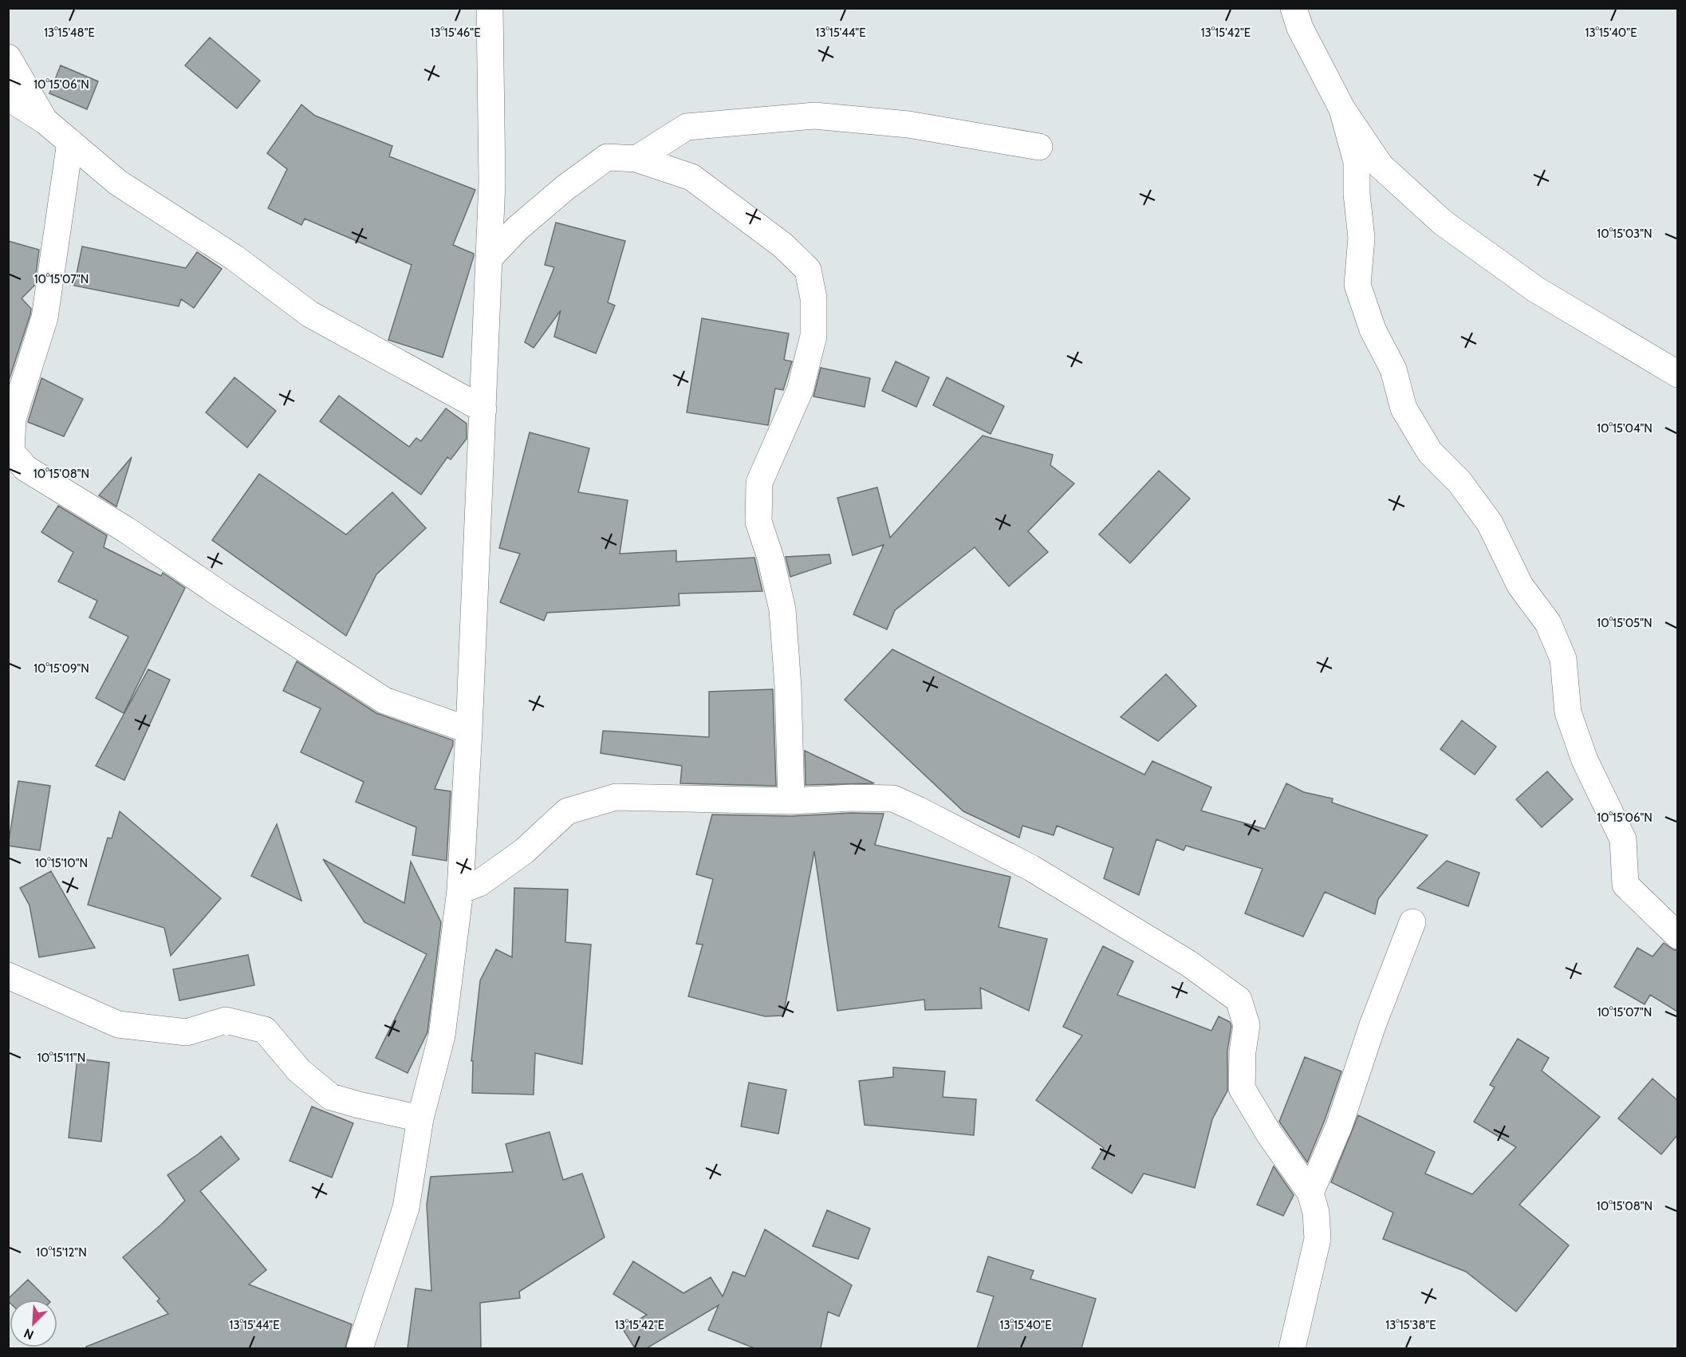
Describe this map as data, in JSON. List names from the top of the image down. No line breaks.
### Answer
{"north":"bottom left","coordinates":["13°15'44\"E","13°15'42\"E","13°15'40\"E","13°15'48\"E","13°15'46\"E","10°15'06\"N","10°15'03\"N","10°15'07\"N","10°15'04\"N","10°15'08\"N","10°15'05\"N","10°15'09\"N","10°15'10\"N","10°15'11\"N","10°15'12\"N","13°15'38\"E"]}
